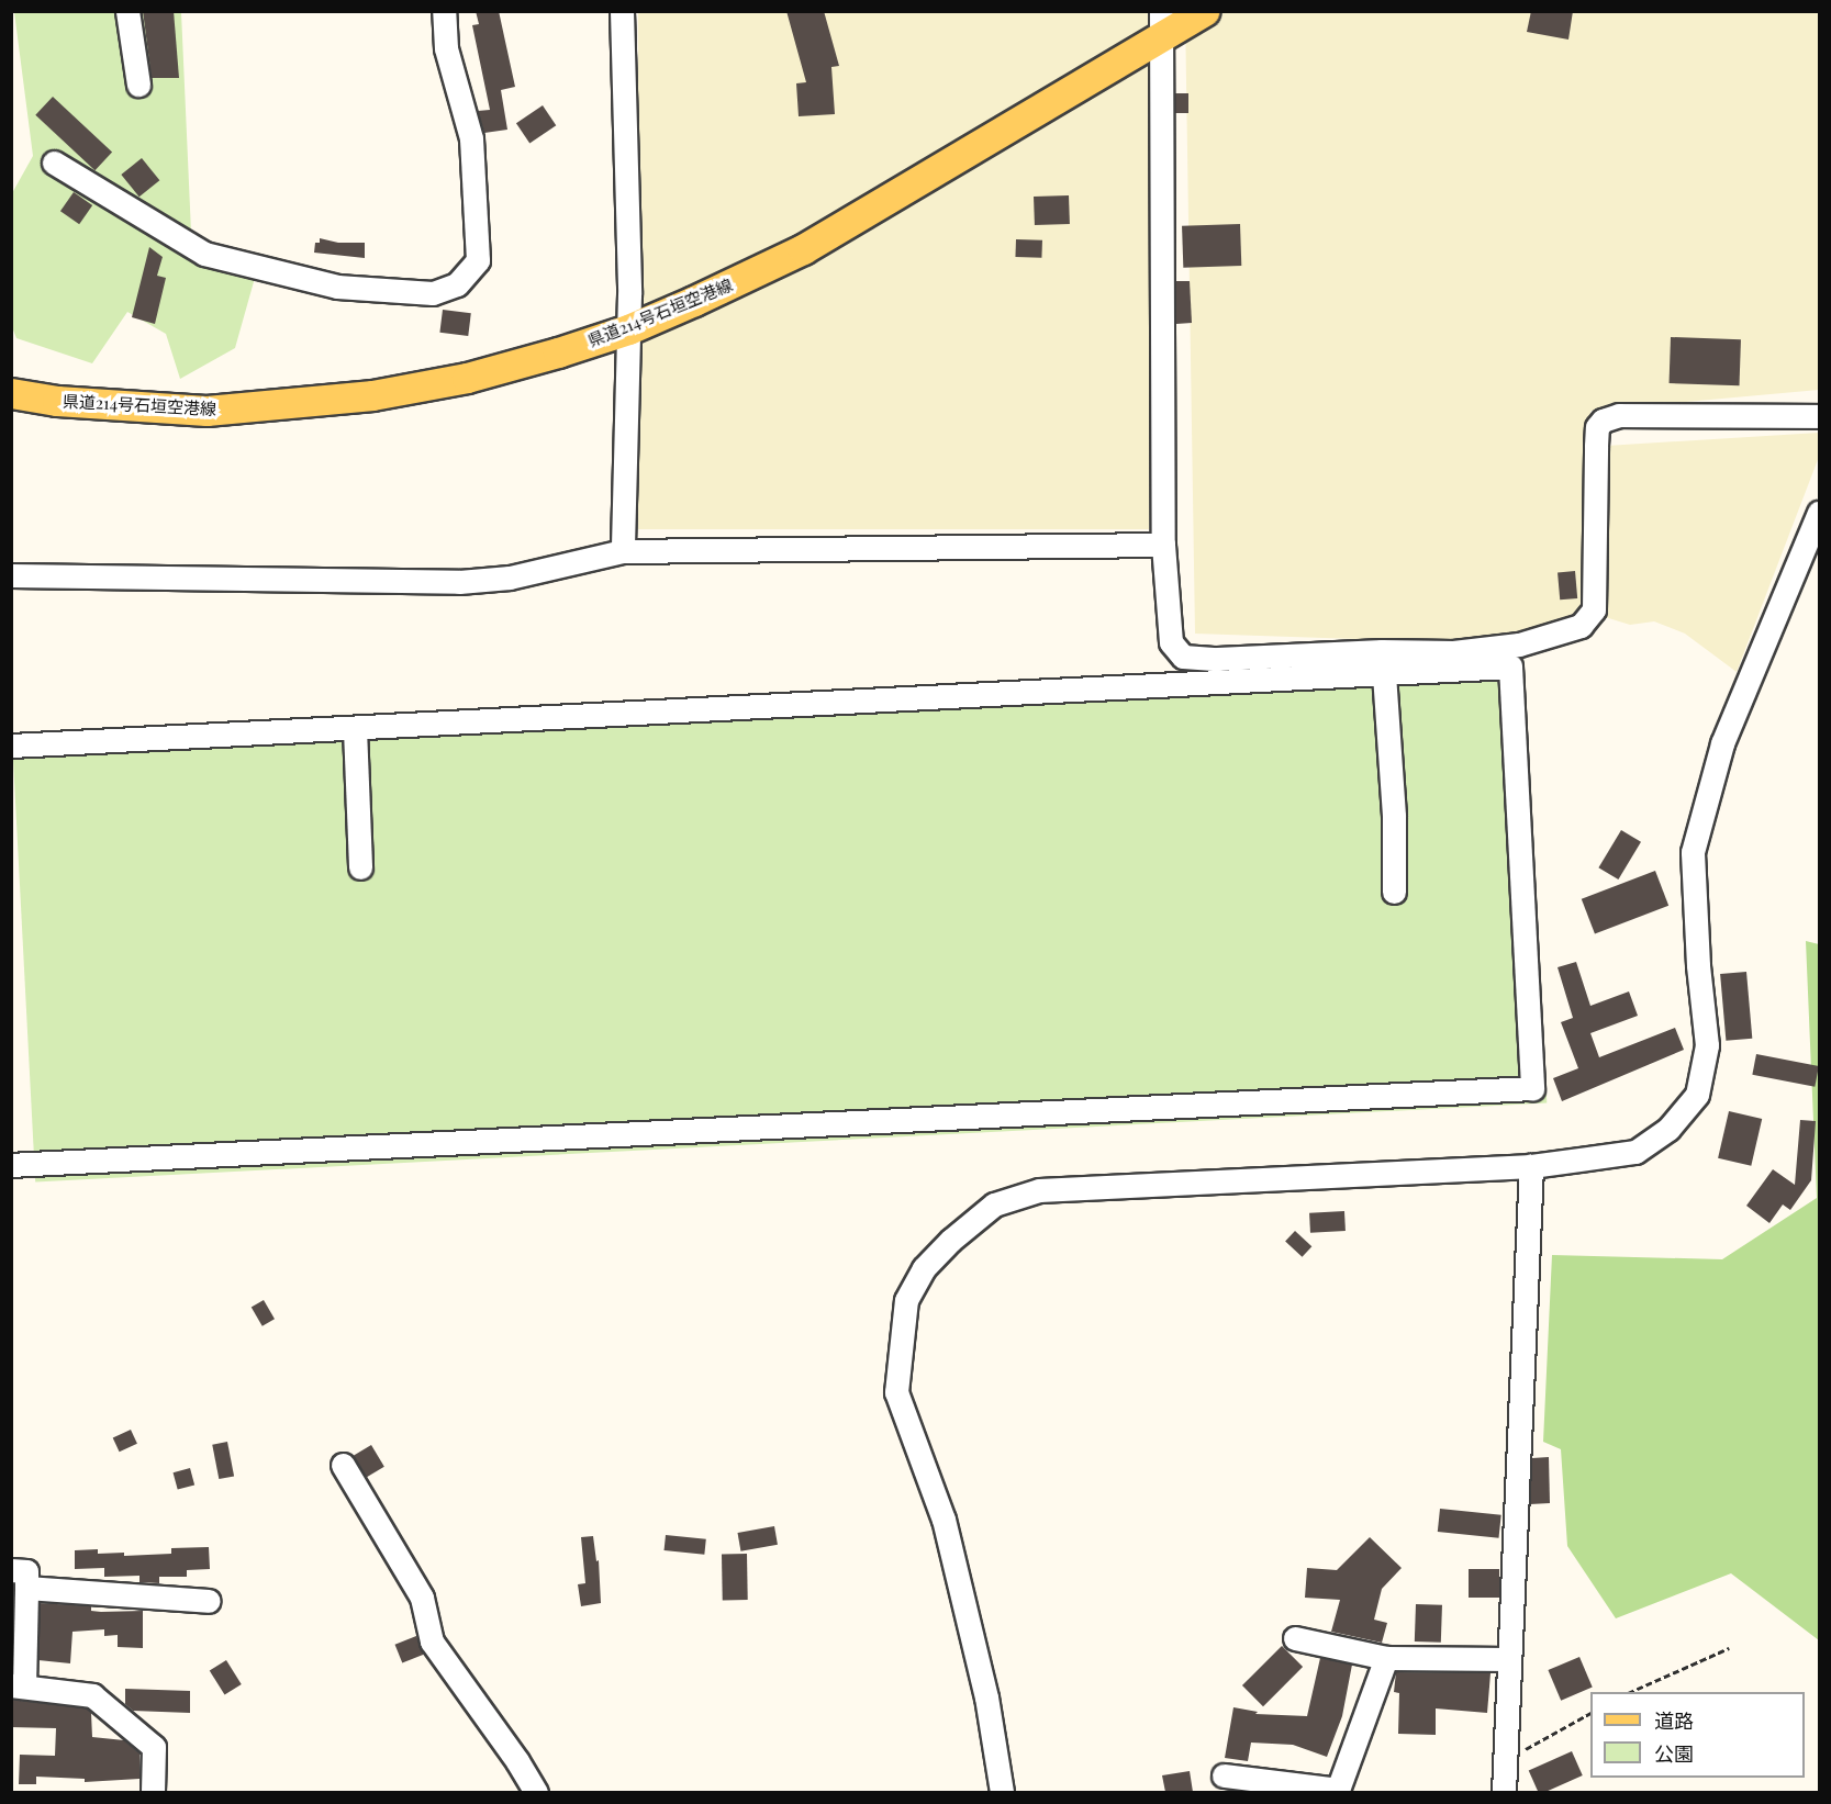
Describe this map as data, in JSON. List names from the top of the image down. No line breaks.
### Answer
{"streets":{"main road":["県道214号石垣空港線"]},"legend":["道路","公園"]}
